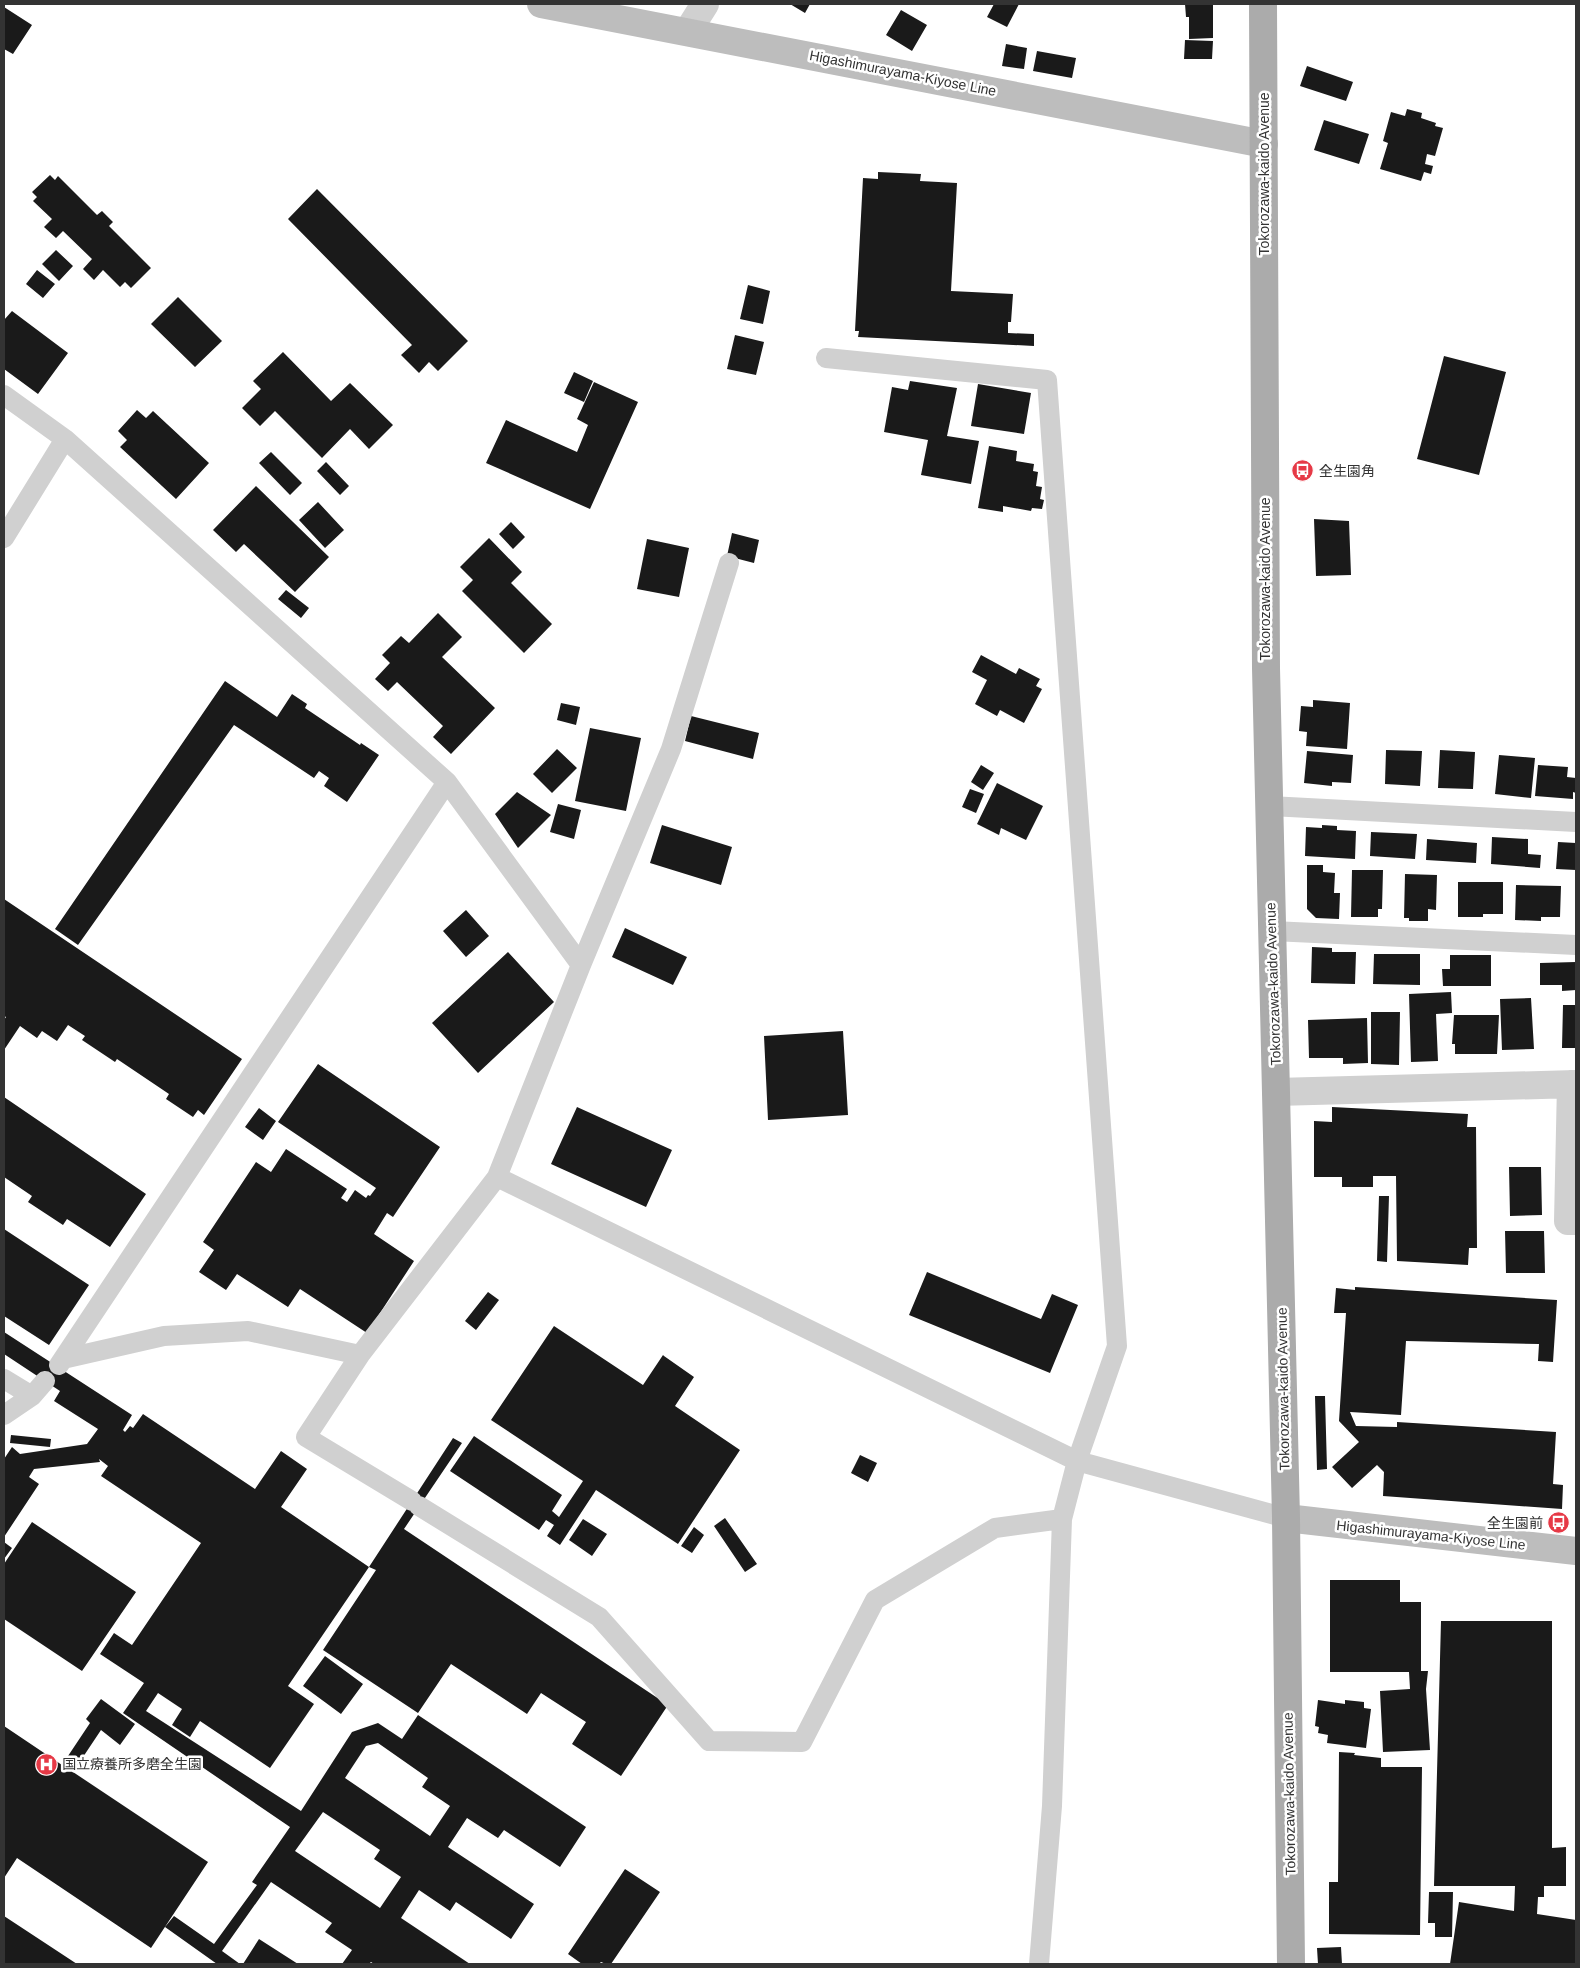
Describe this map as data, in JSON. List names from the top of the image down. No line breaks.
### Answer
{"streets":{"main road":["Higashimurayama-Kiyose Line","Tokorozawa-kaido Avenue"]},"crossings":[["Higashimurayama-Kiyose Line","Tokorozawa-kaido Avenue"]],"places":{"bus stop":["全生園角","全生園前"],"hospital":["国立療養所多磨全生園"]}}
